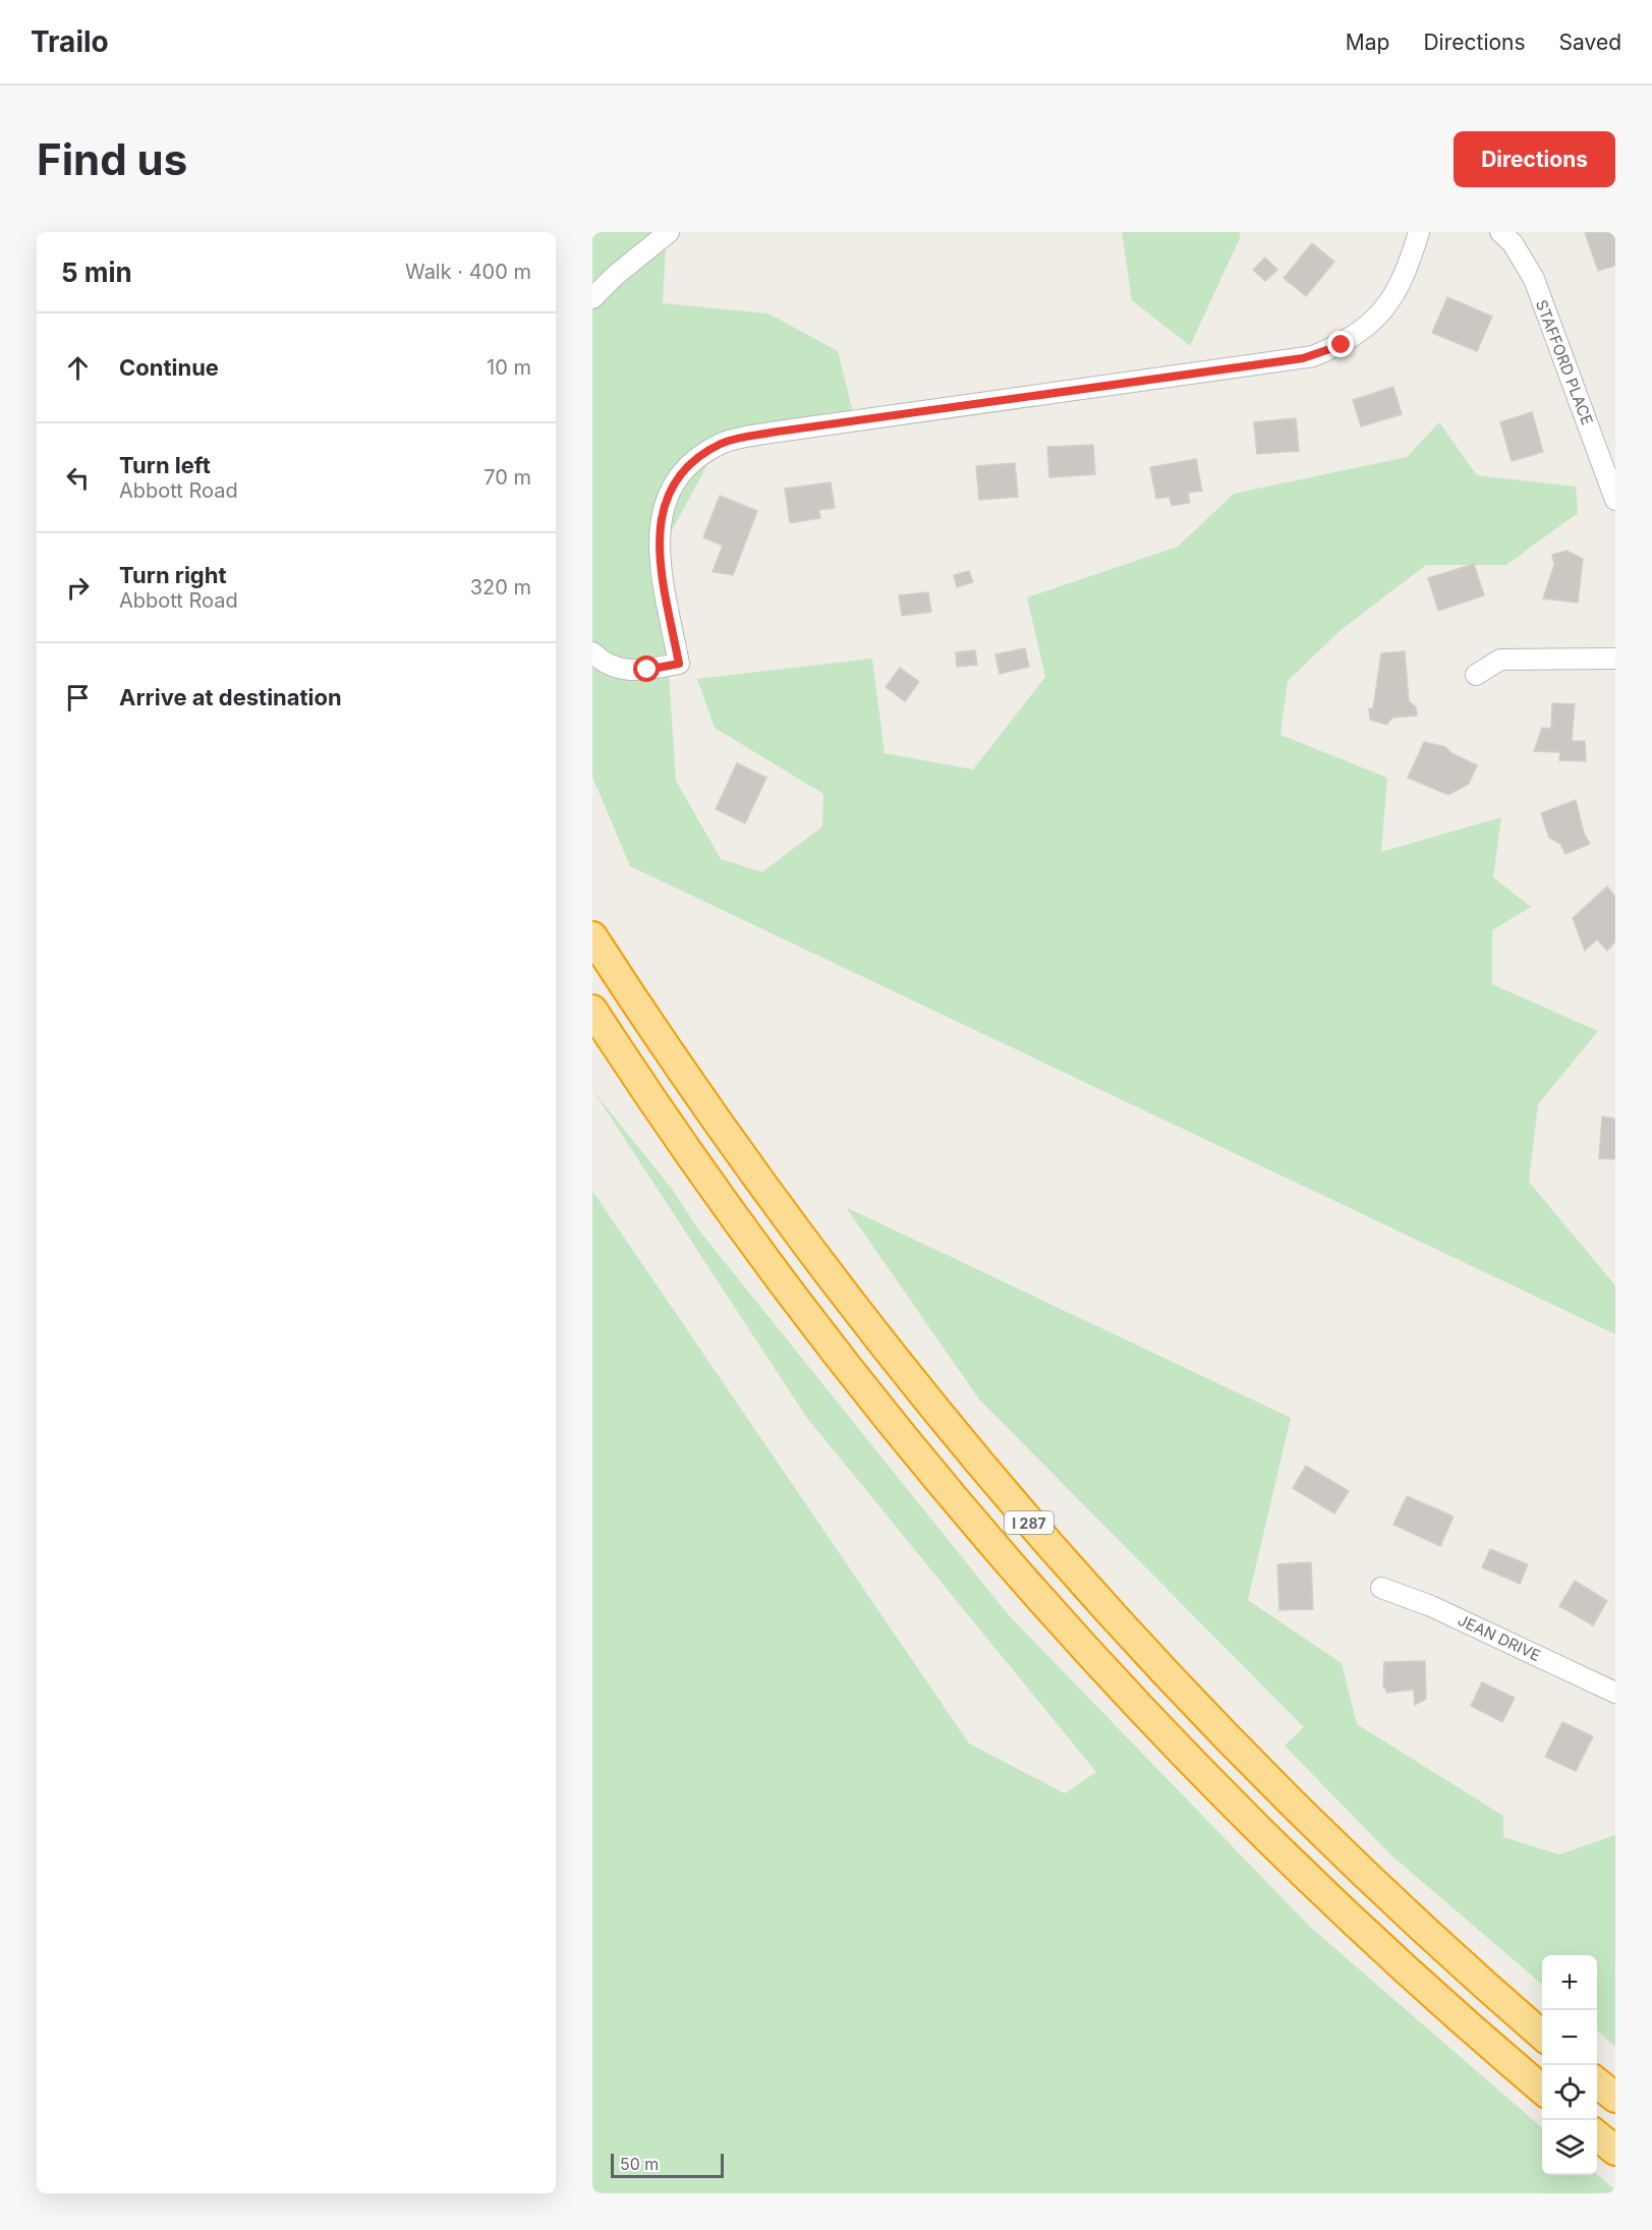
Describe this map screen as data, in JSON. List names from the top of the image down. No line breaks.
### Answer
{"streets":{"highway":["I 287"],"street":["STAFFORD PLACE","JEAN DRIVE"]},"scale_bar":"50 m","page":{"header":"Trailo","nav":["Map","Directions","Saved"],"buttons":"Directions","title":"Find us","heading":["5 min","Walk · 400 m"],"list":[["Continue","10 m"],["Turn left","Abbott Road","70 m"],["Turn right","Abbott Road","320 m"],"Arrive at destination"],"map_buttons":["+","−"],"scale":"50 m"}}
